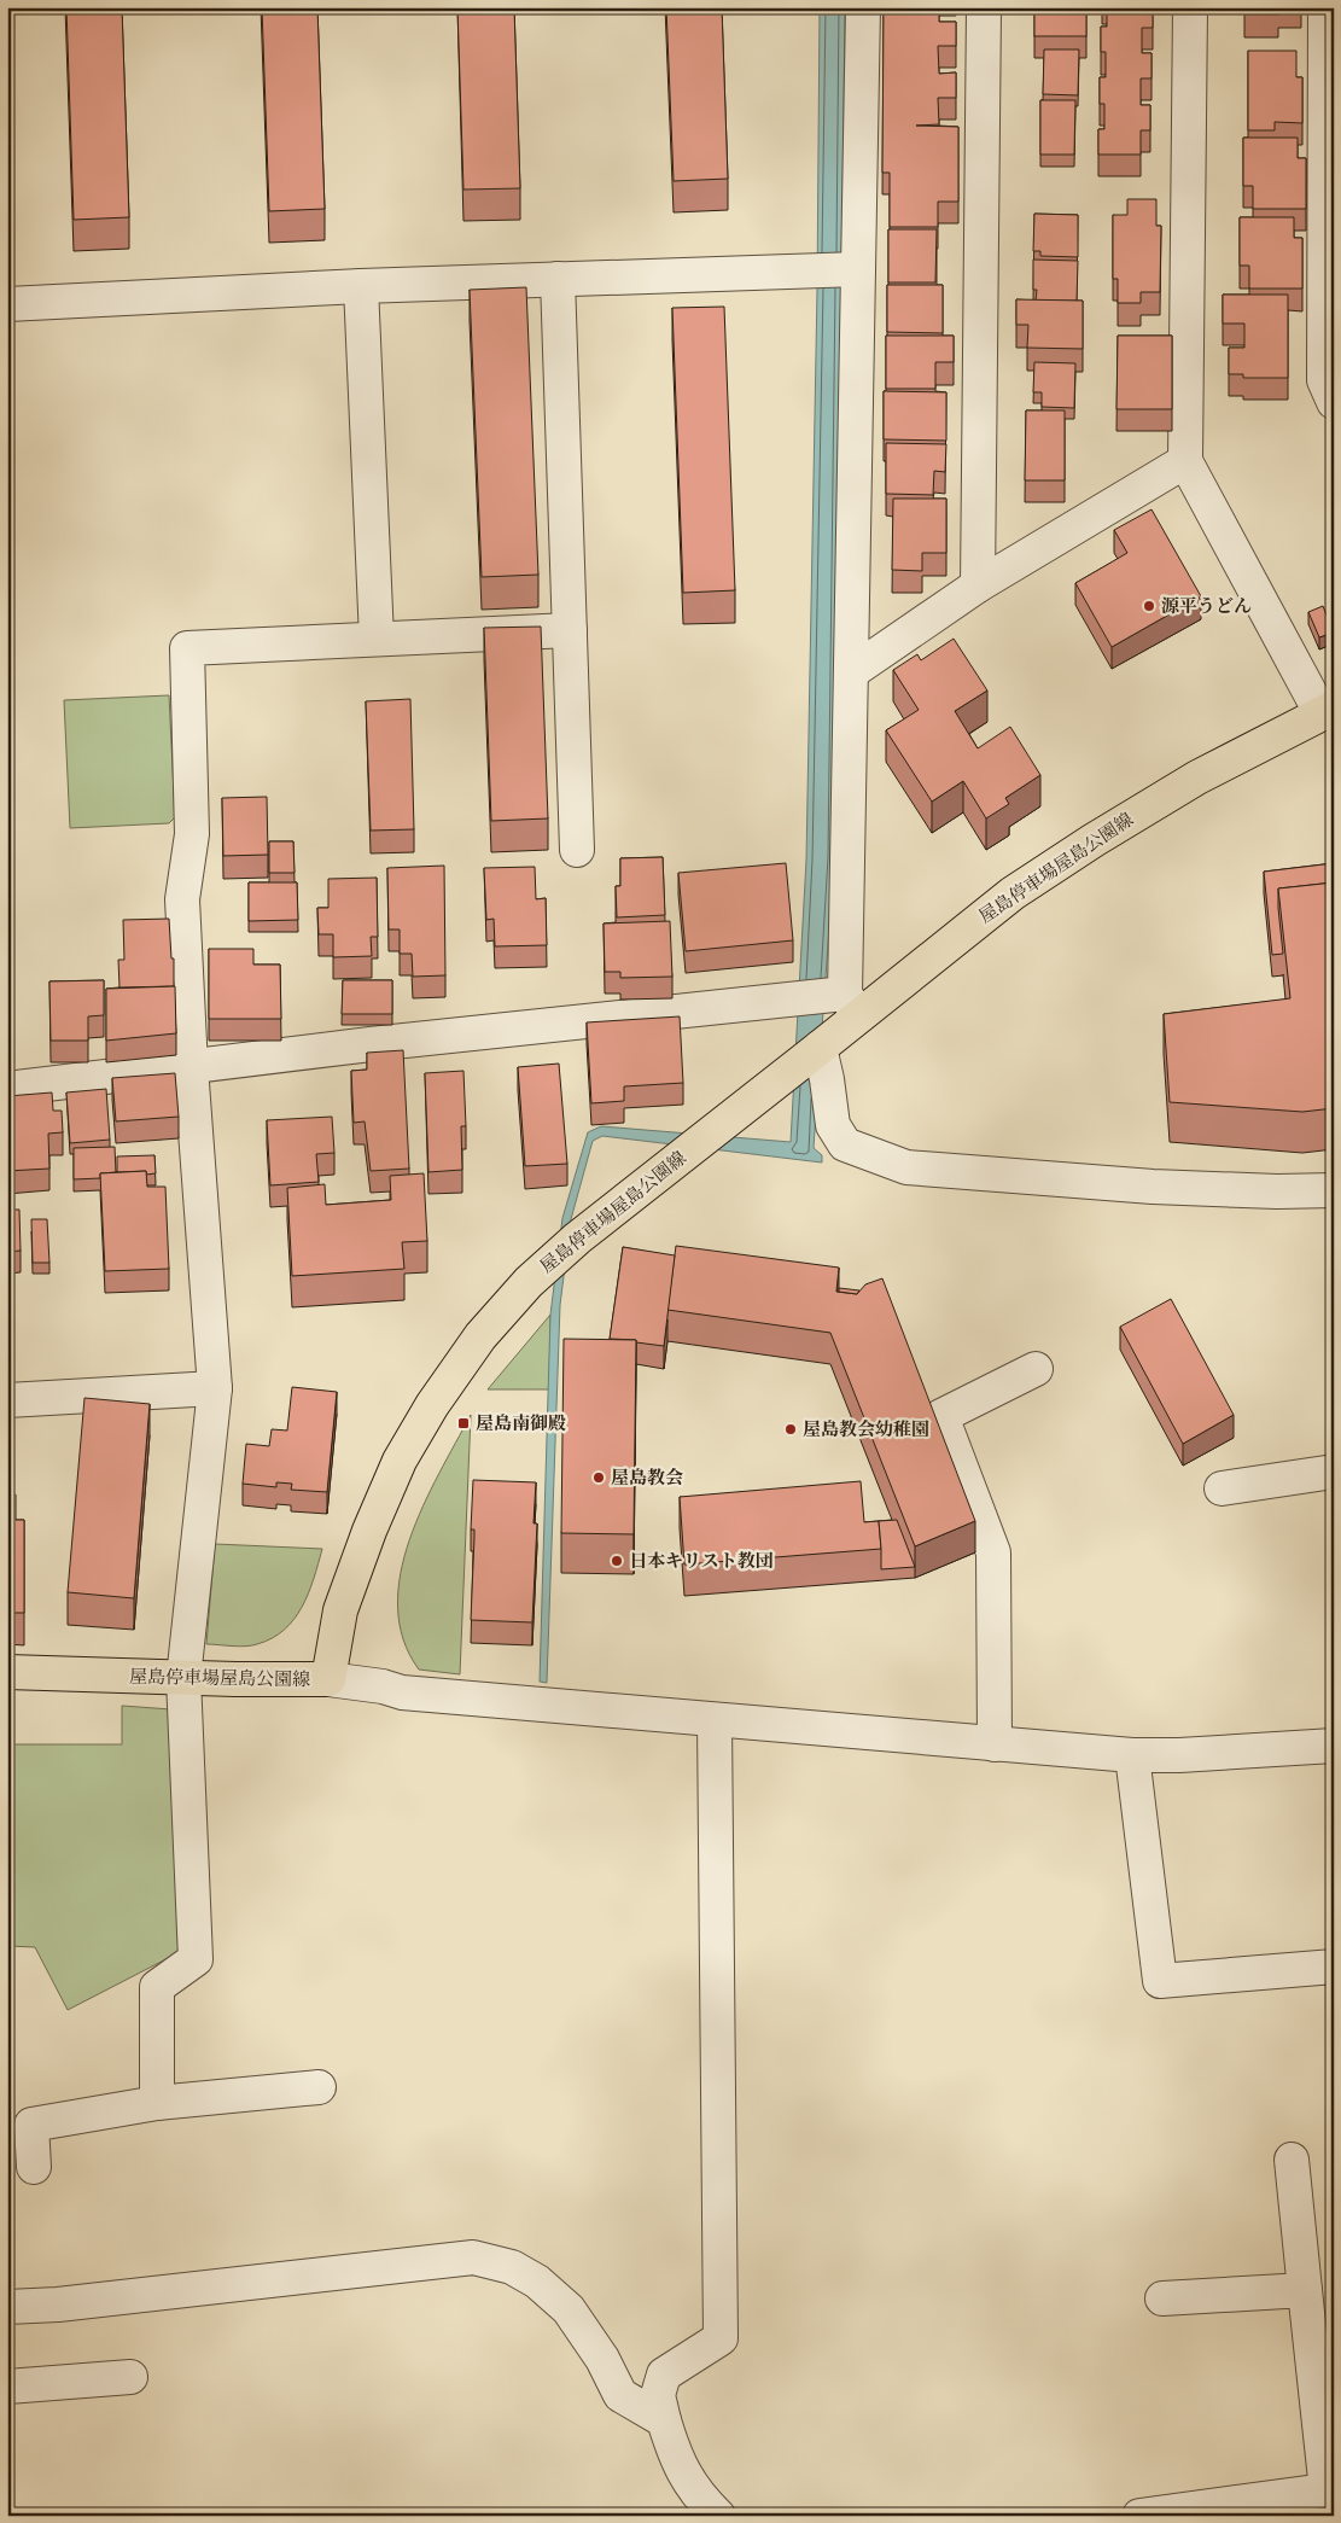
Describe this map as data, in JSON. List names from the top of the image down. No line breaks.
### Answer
{"streets":{"main road":["屋島停車場屋島公園線"]},"places":{"other":["源平うどん","屋島教会幼稚園","屋島教会","日本キリスト教団"],"transit":["屋島南御殿"]}}
